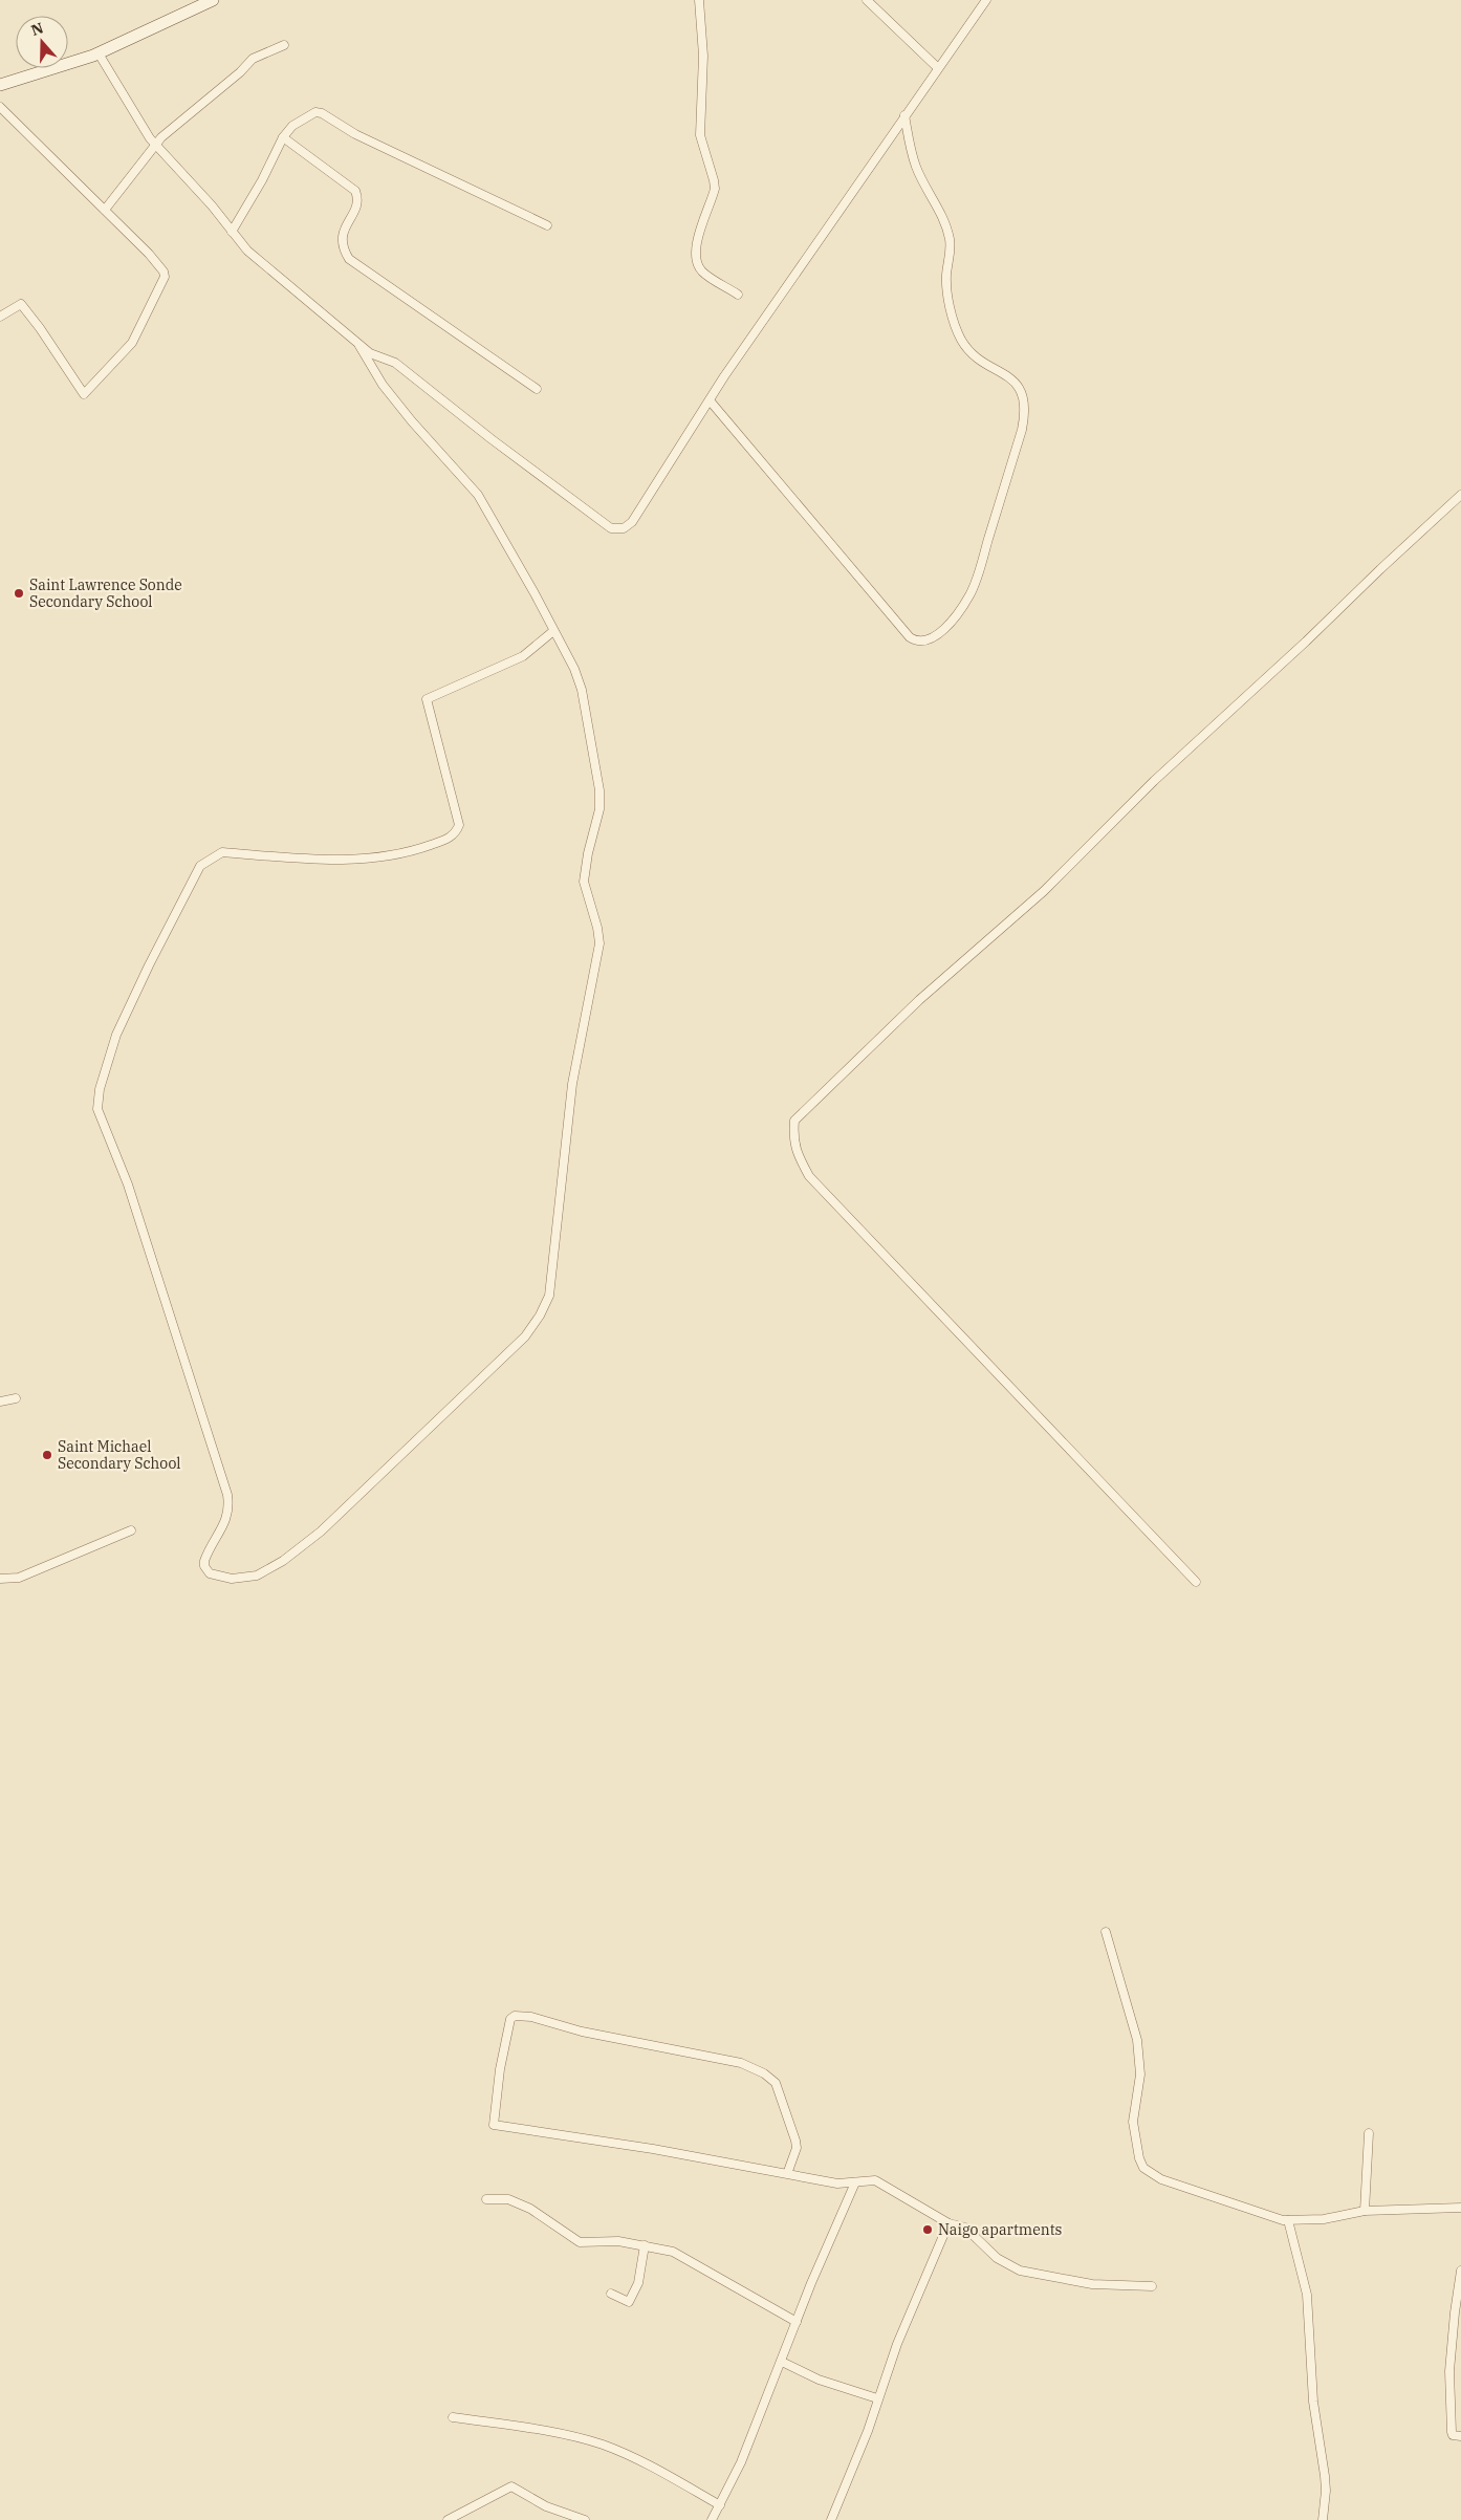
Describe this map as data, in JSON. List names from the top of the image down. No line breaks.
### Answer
{"places":["Saint Lawrence Sonde Secondary School","Saint Michael Secondary School","Naigo apartments"],"north":"top"}
